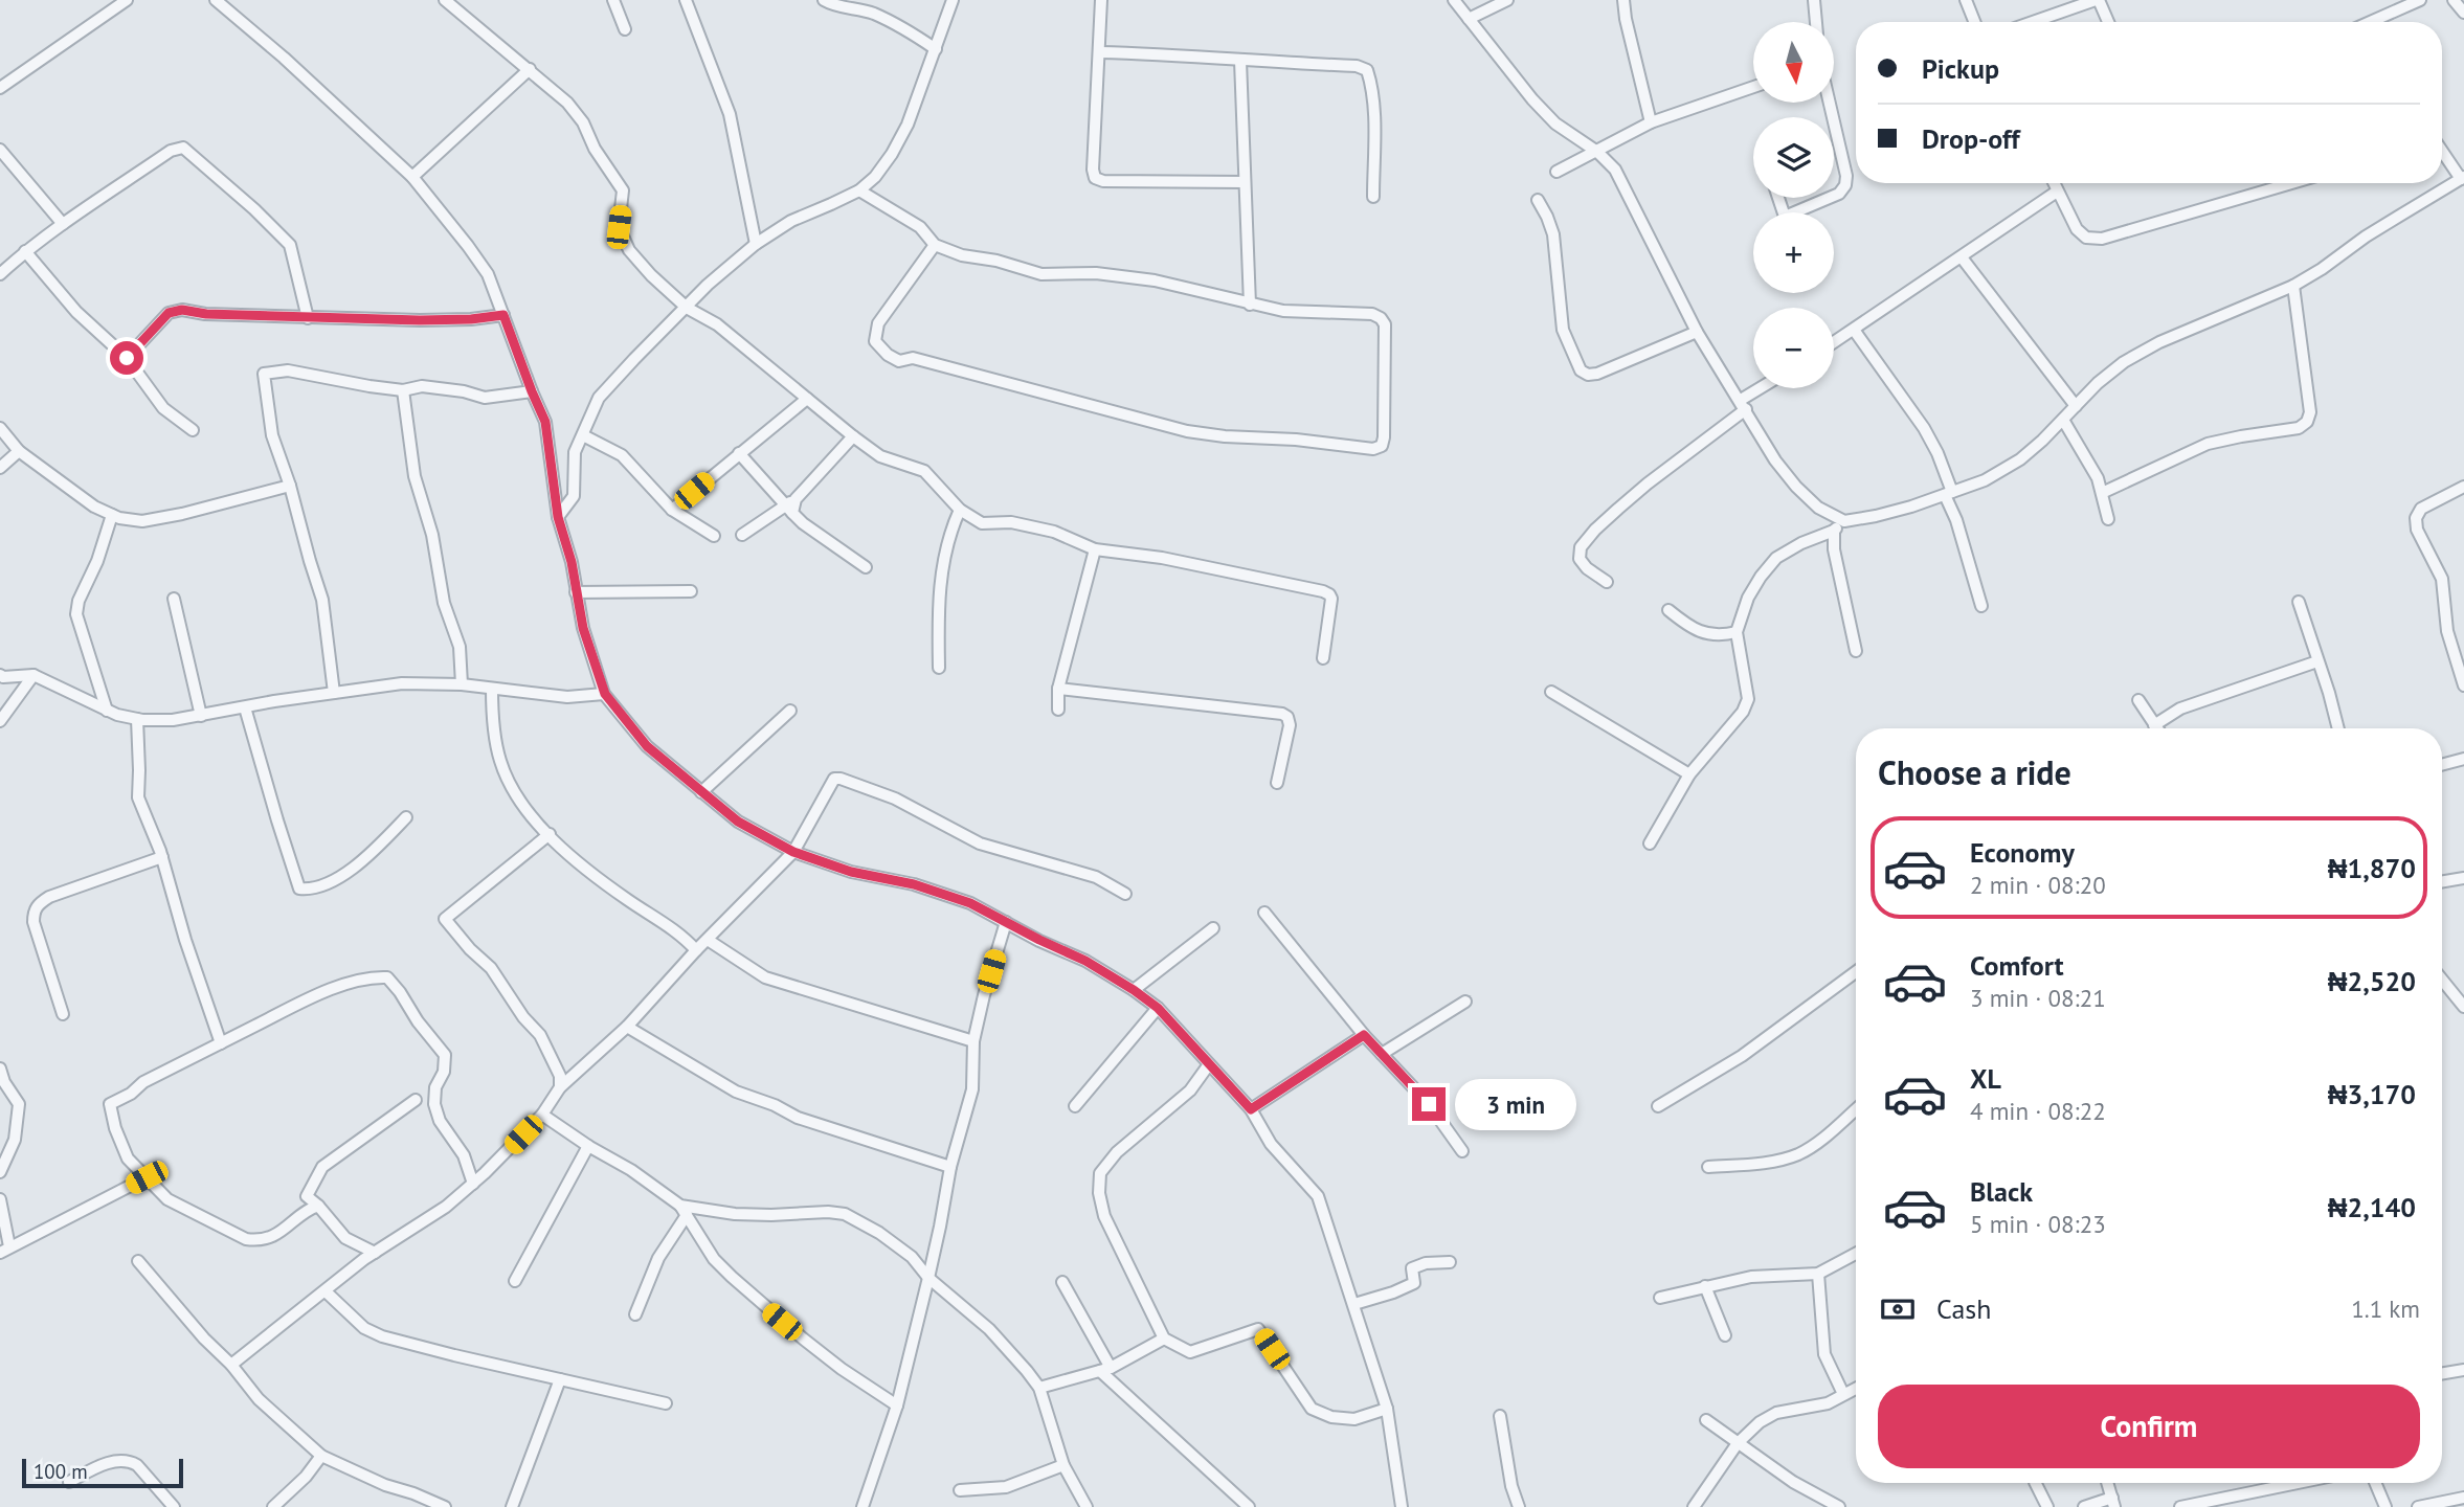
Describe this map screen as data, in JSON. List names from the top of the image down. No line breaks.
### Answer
{"scale_bar":"100 m","north":"bottom","page":{"map_buttons":["+","−"],"banner":["Pickup","Drop-off"],"heading":"Choose a ride","list":[{"name":"Economy","note":"2 min · 08:20","value":"₦1,870"},{"name":"Comfort","note":"3 min · 08:21","value":"₦2,520"},{"name":"XL","note":"4 min · 08:22","value":"₦3,170"},{"name":"Black","note":"5 min · 08:23","value":"₦2,140"}],"bubble":"3 min","pay":["Cash","1.1 km"],"buttons":"Confirm","scale":"100 m"}}
